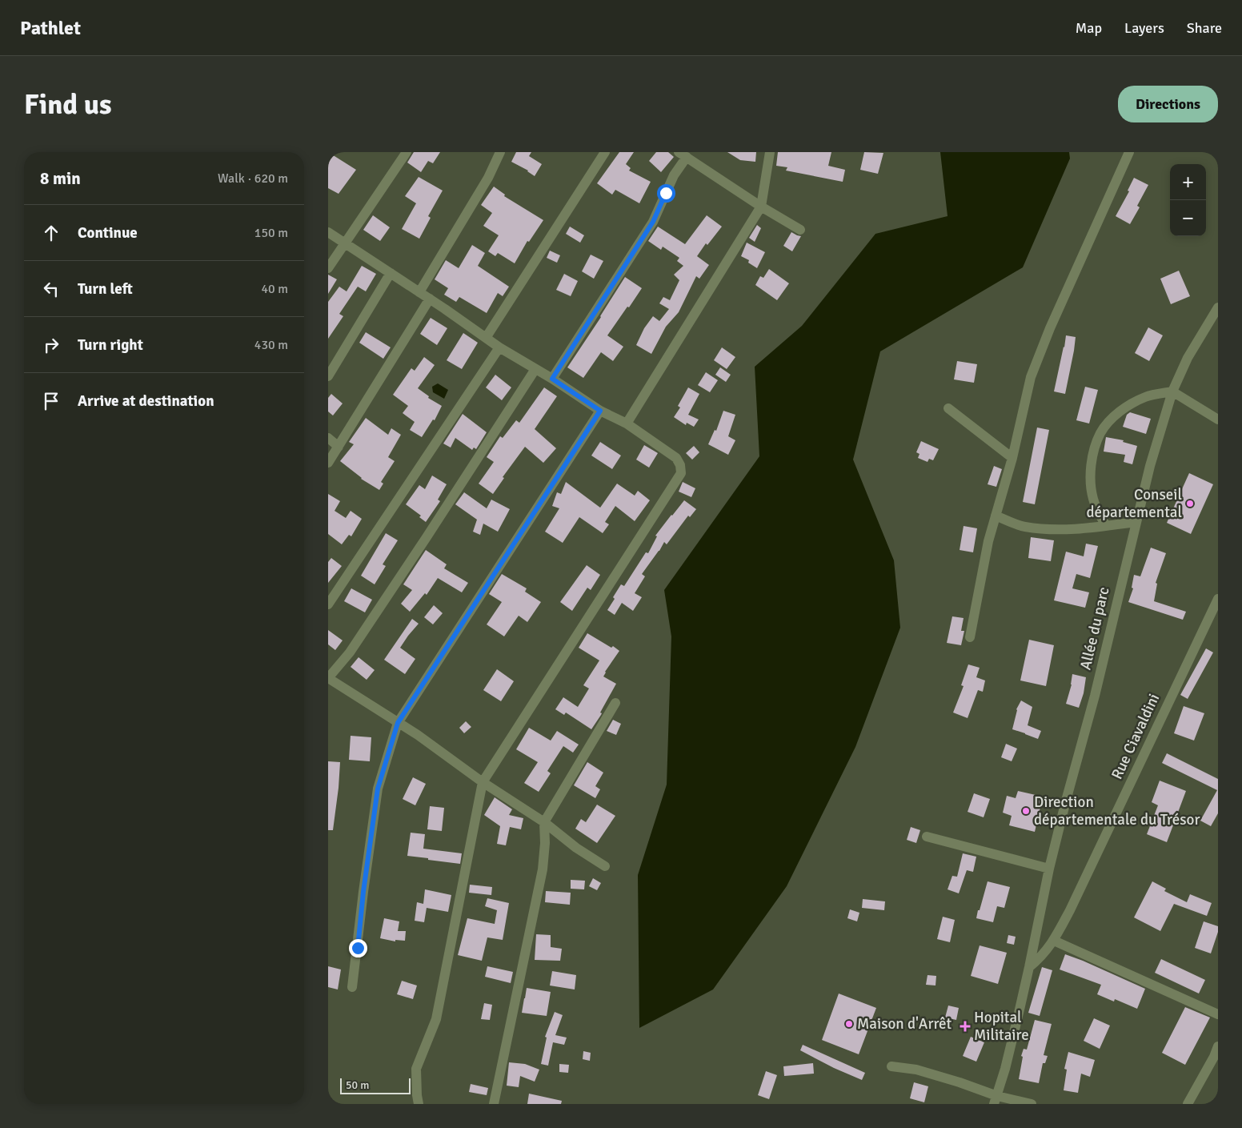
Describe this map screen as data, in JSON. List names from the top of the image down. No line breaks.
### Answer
{"streets":{"street":["Allée du parc","Rue Ciavaldini"]},"crossings":[["Allée du parc","Rue Ciavaldini"]],"places":{"other":["Conseil départemental","Direction départementale du Trésor","Maison d'Arrêt"],"health":["Hopital Militaire"]},"scale_bar":"50 m","page":{"header":"Pathlet","nav":["Map","Layers","Share"],"buttons":"Directions","title":"Find us","heading":["8 min","Walk · 620 m"],"map_buttons":["+","−"],"list":[["Continue","150 m"],["Turn left","40 m"],["Turn right","430 m"],"Arrive at destination"],"scale":"50 m"}}
